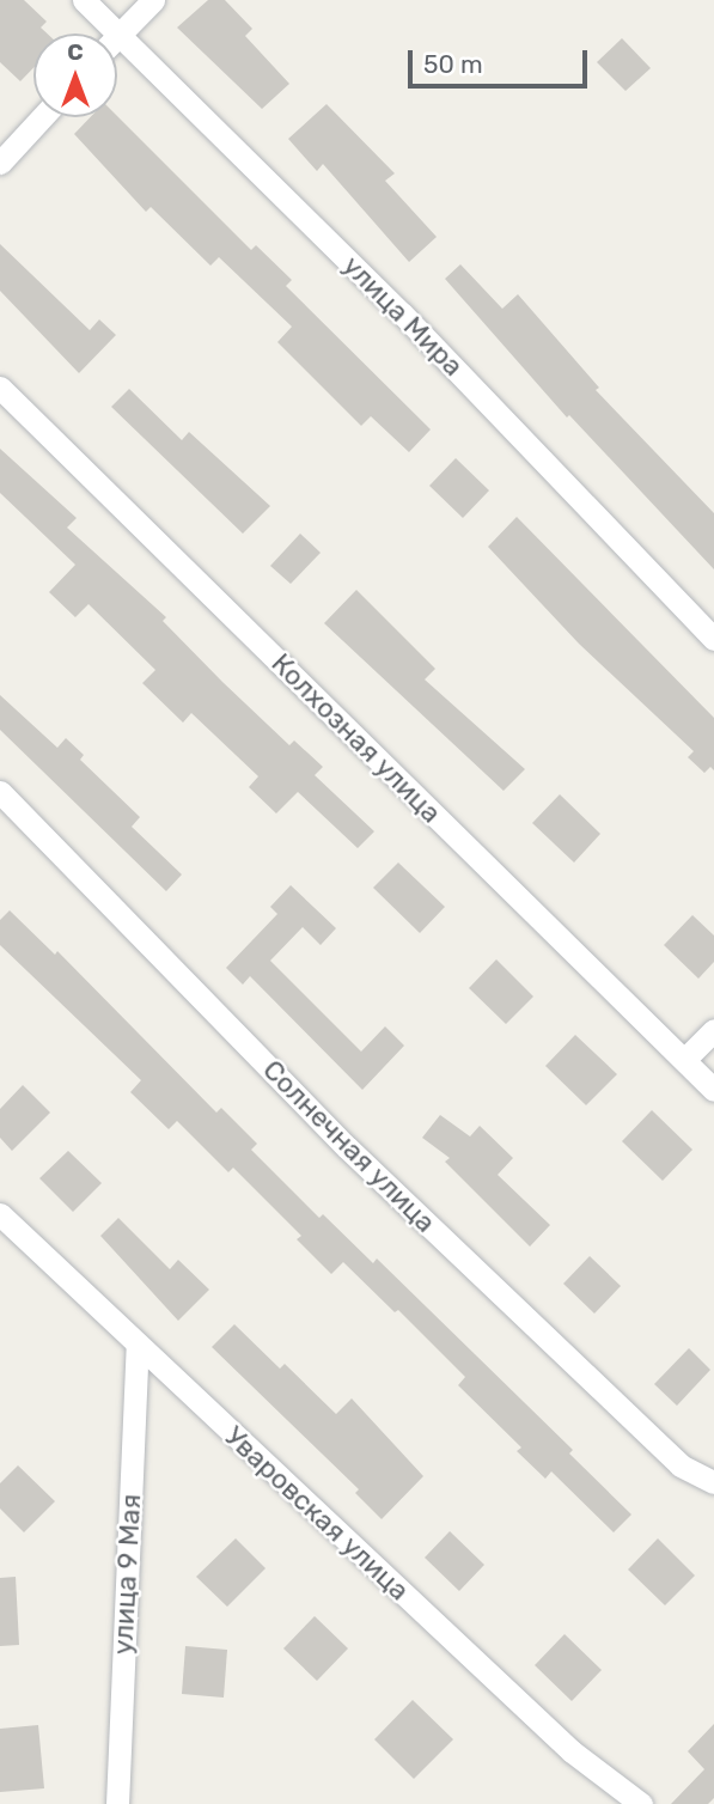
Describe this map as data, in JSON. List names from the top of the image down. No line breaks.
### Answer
{"streets":{"street":["улица Мира","Колхозная улица","Солнечная улица","Уваровская улица","улица 9 Мая"]},"crossings":[["Уваровская улица","улица 9 Мая"]],"scale_bar":"50 m","north":"top"}
